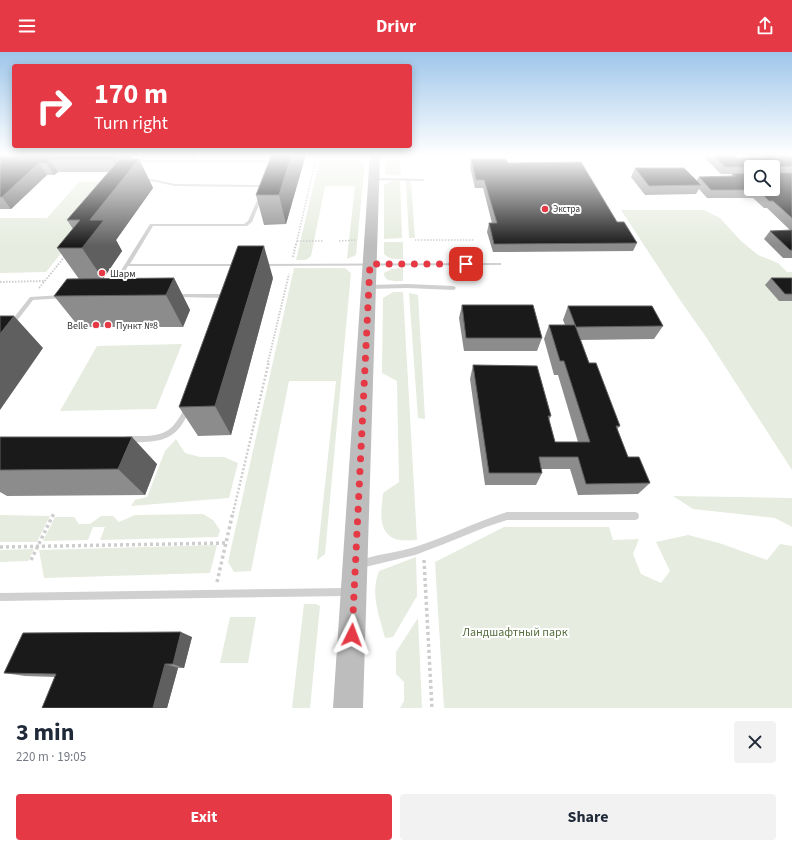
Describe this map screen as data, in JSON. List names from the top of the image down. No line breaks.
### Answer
{"parks":["Ландшафтный парк"],"places":["Экстра","Шарм","Belle","Пункт №8"],"page":{"header":"Drivr","turn":["170 m","Turn right"],"heading":["3 min","220 m · 19:05"],"buttons":["Exit","Share"]}}
